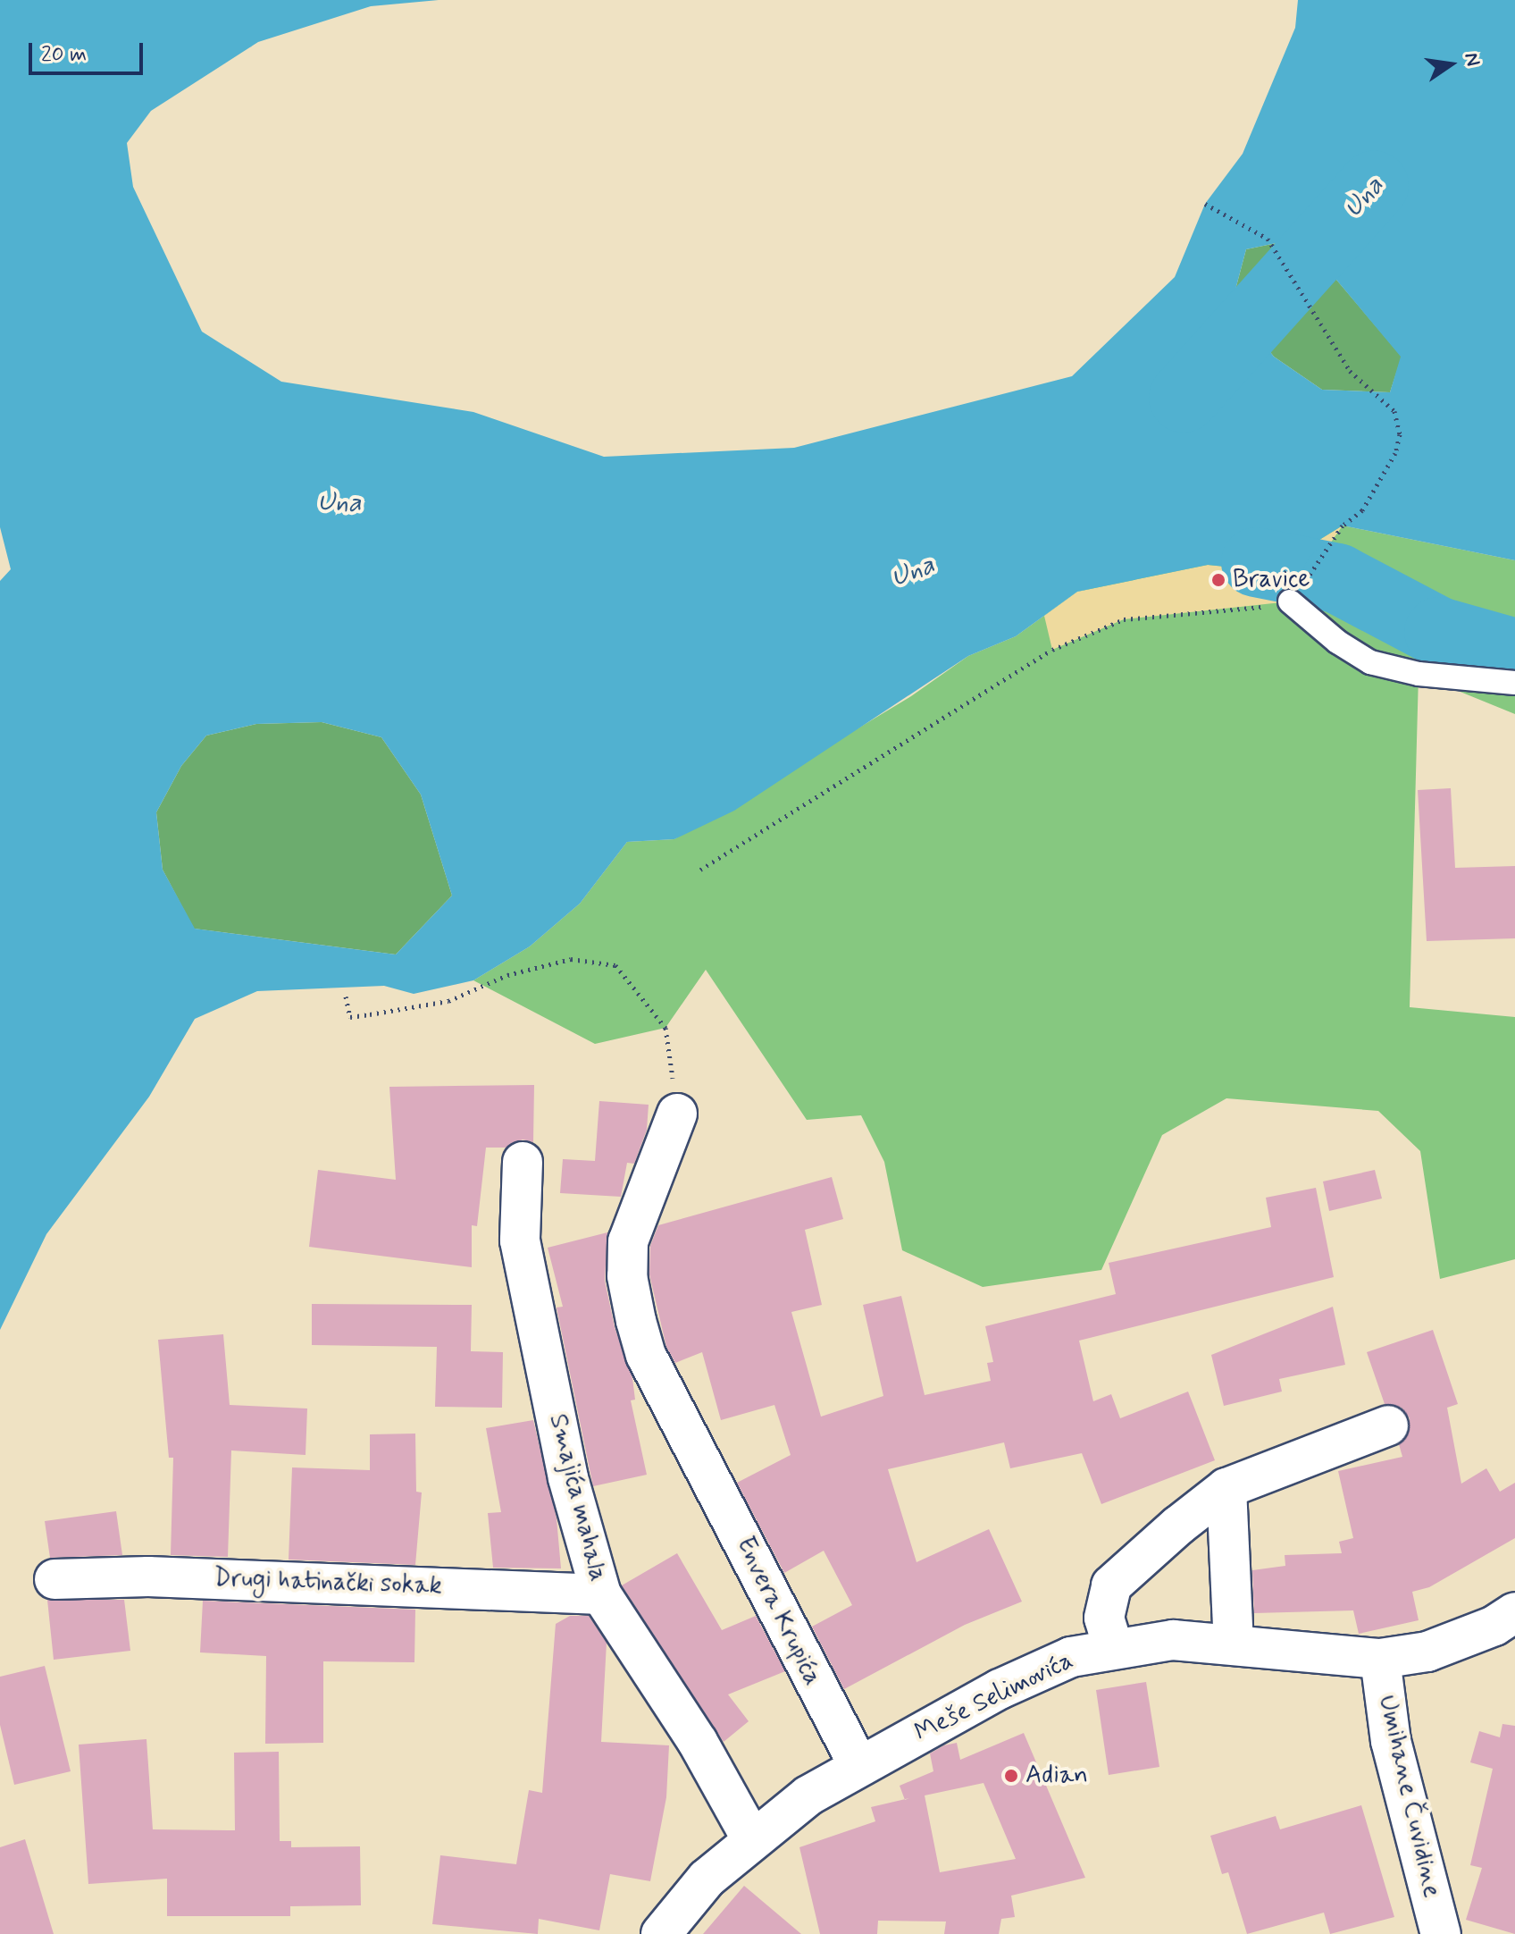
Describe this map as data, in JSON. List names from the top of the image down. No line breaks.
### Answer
{"streets":{"street":["Smajića mahala","Drugi hatinački sokak","Envera Krupića","Meše Selimovića","Umihane Čuvidine"]},"crossings":[["Smajića mahala","Drugi hatinački sokak"],["Smajića mahala","Meše Selimovića"],["Envera Krupića","Meše Selimovića"],["Meše Selimovića","Umihane Čuvidine"]],"water":["Una"],"places":["Bravice","Adian"],"scale_bar":"20 m","north":"right"}
